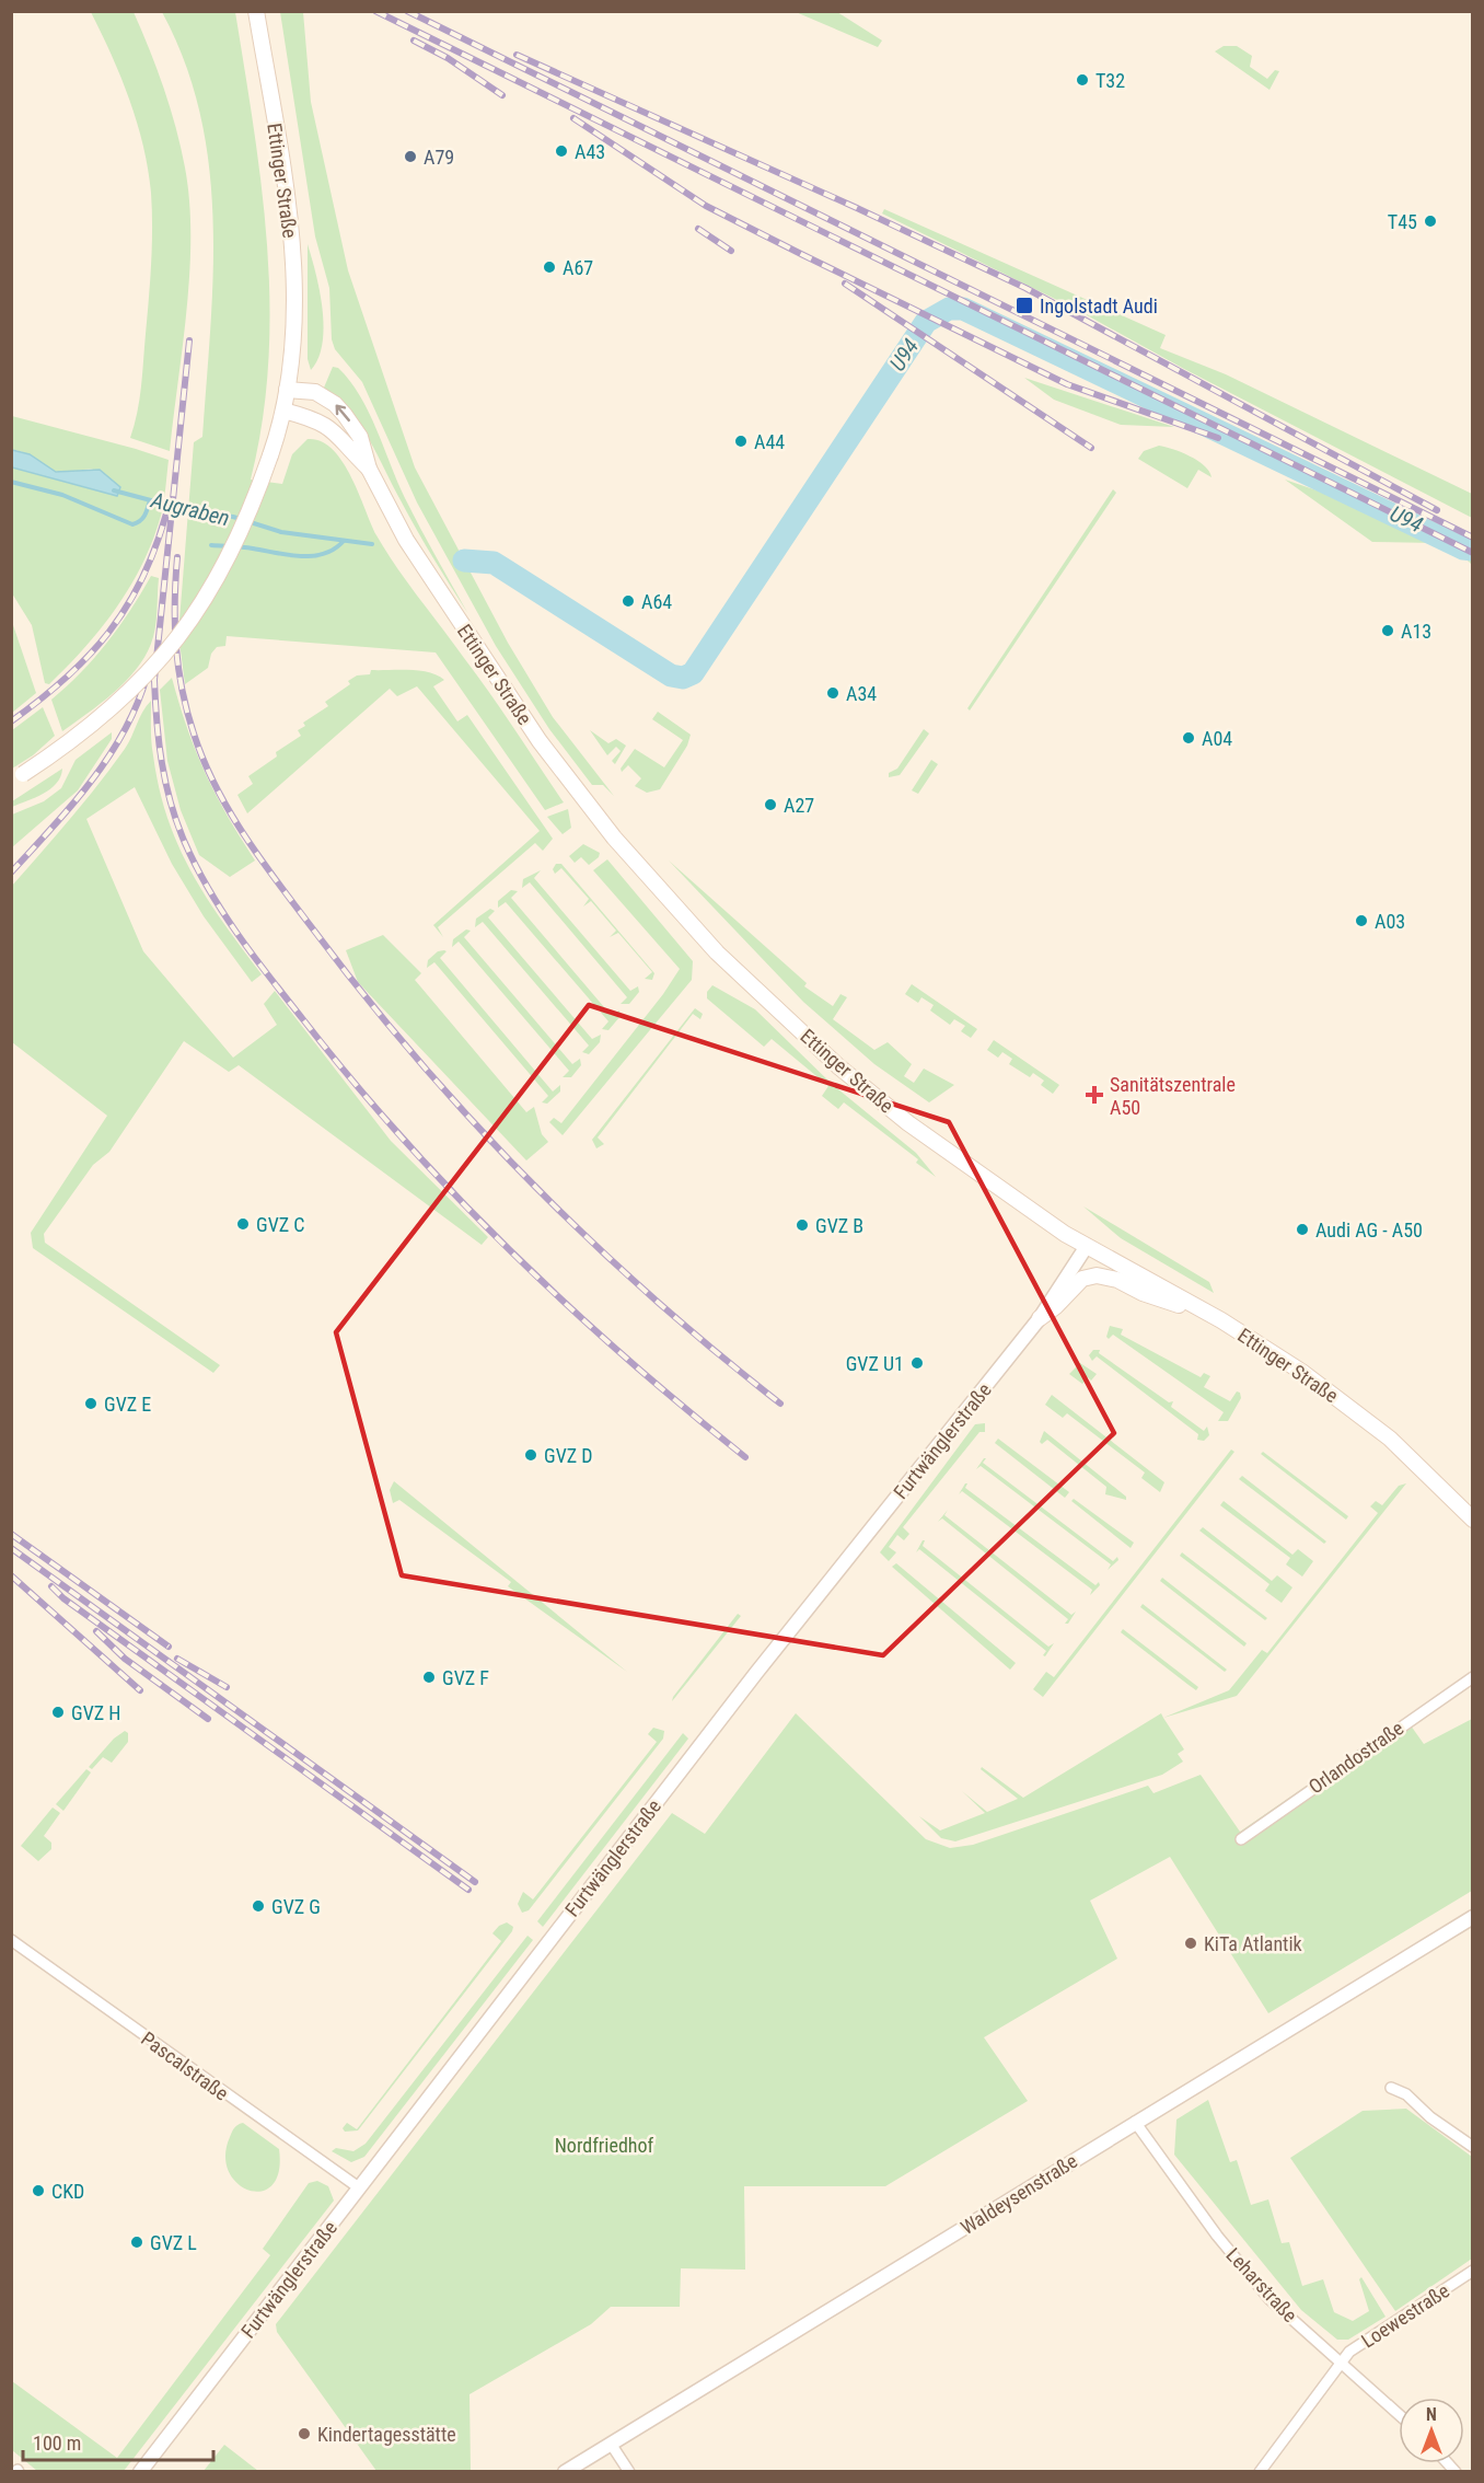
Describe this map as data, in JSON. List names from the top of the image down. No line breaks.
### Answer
{"streets":{"main road":["Ettinger Straße"],"street":["Furtwänglerstraße","Orlandostraße","Pascalstraße","Waldeysenstraße","Leharstraße","Loewestraße"]},"crossings":[["Ettinger Straße","Furtwänglerstraße"],["Furtwänglerstraße","Pascalstraße"],["Waldeysenstraße","Leharstraße"],["Leharstraße","Loewestraße"]],"water":["U94","Augraben"],"parks":["Nordfriedhof"],"places":{"other":["T32","A43","A79","T45","A67","A44","A64","A13","A34","A04","A27","A03","GVZ C","GVZ B","Audi AG - A50","GVZ U1","GVZ E","GVZ D","GVZ F","GVZ H","GVZ G","KiTa Atlantik","CKD","GVZ L","Kindertagesstätte"],"transit":["Ingolstadt Audi"],"health":["Sanitätszentrale A50"]},"scale_bar":"100 m","north":"top"}
